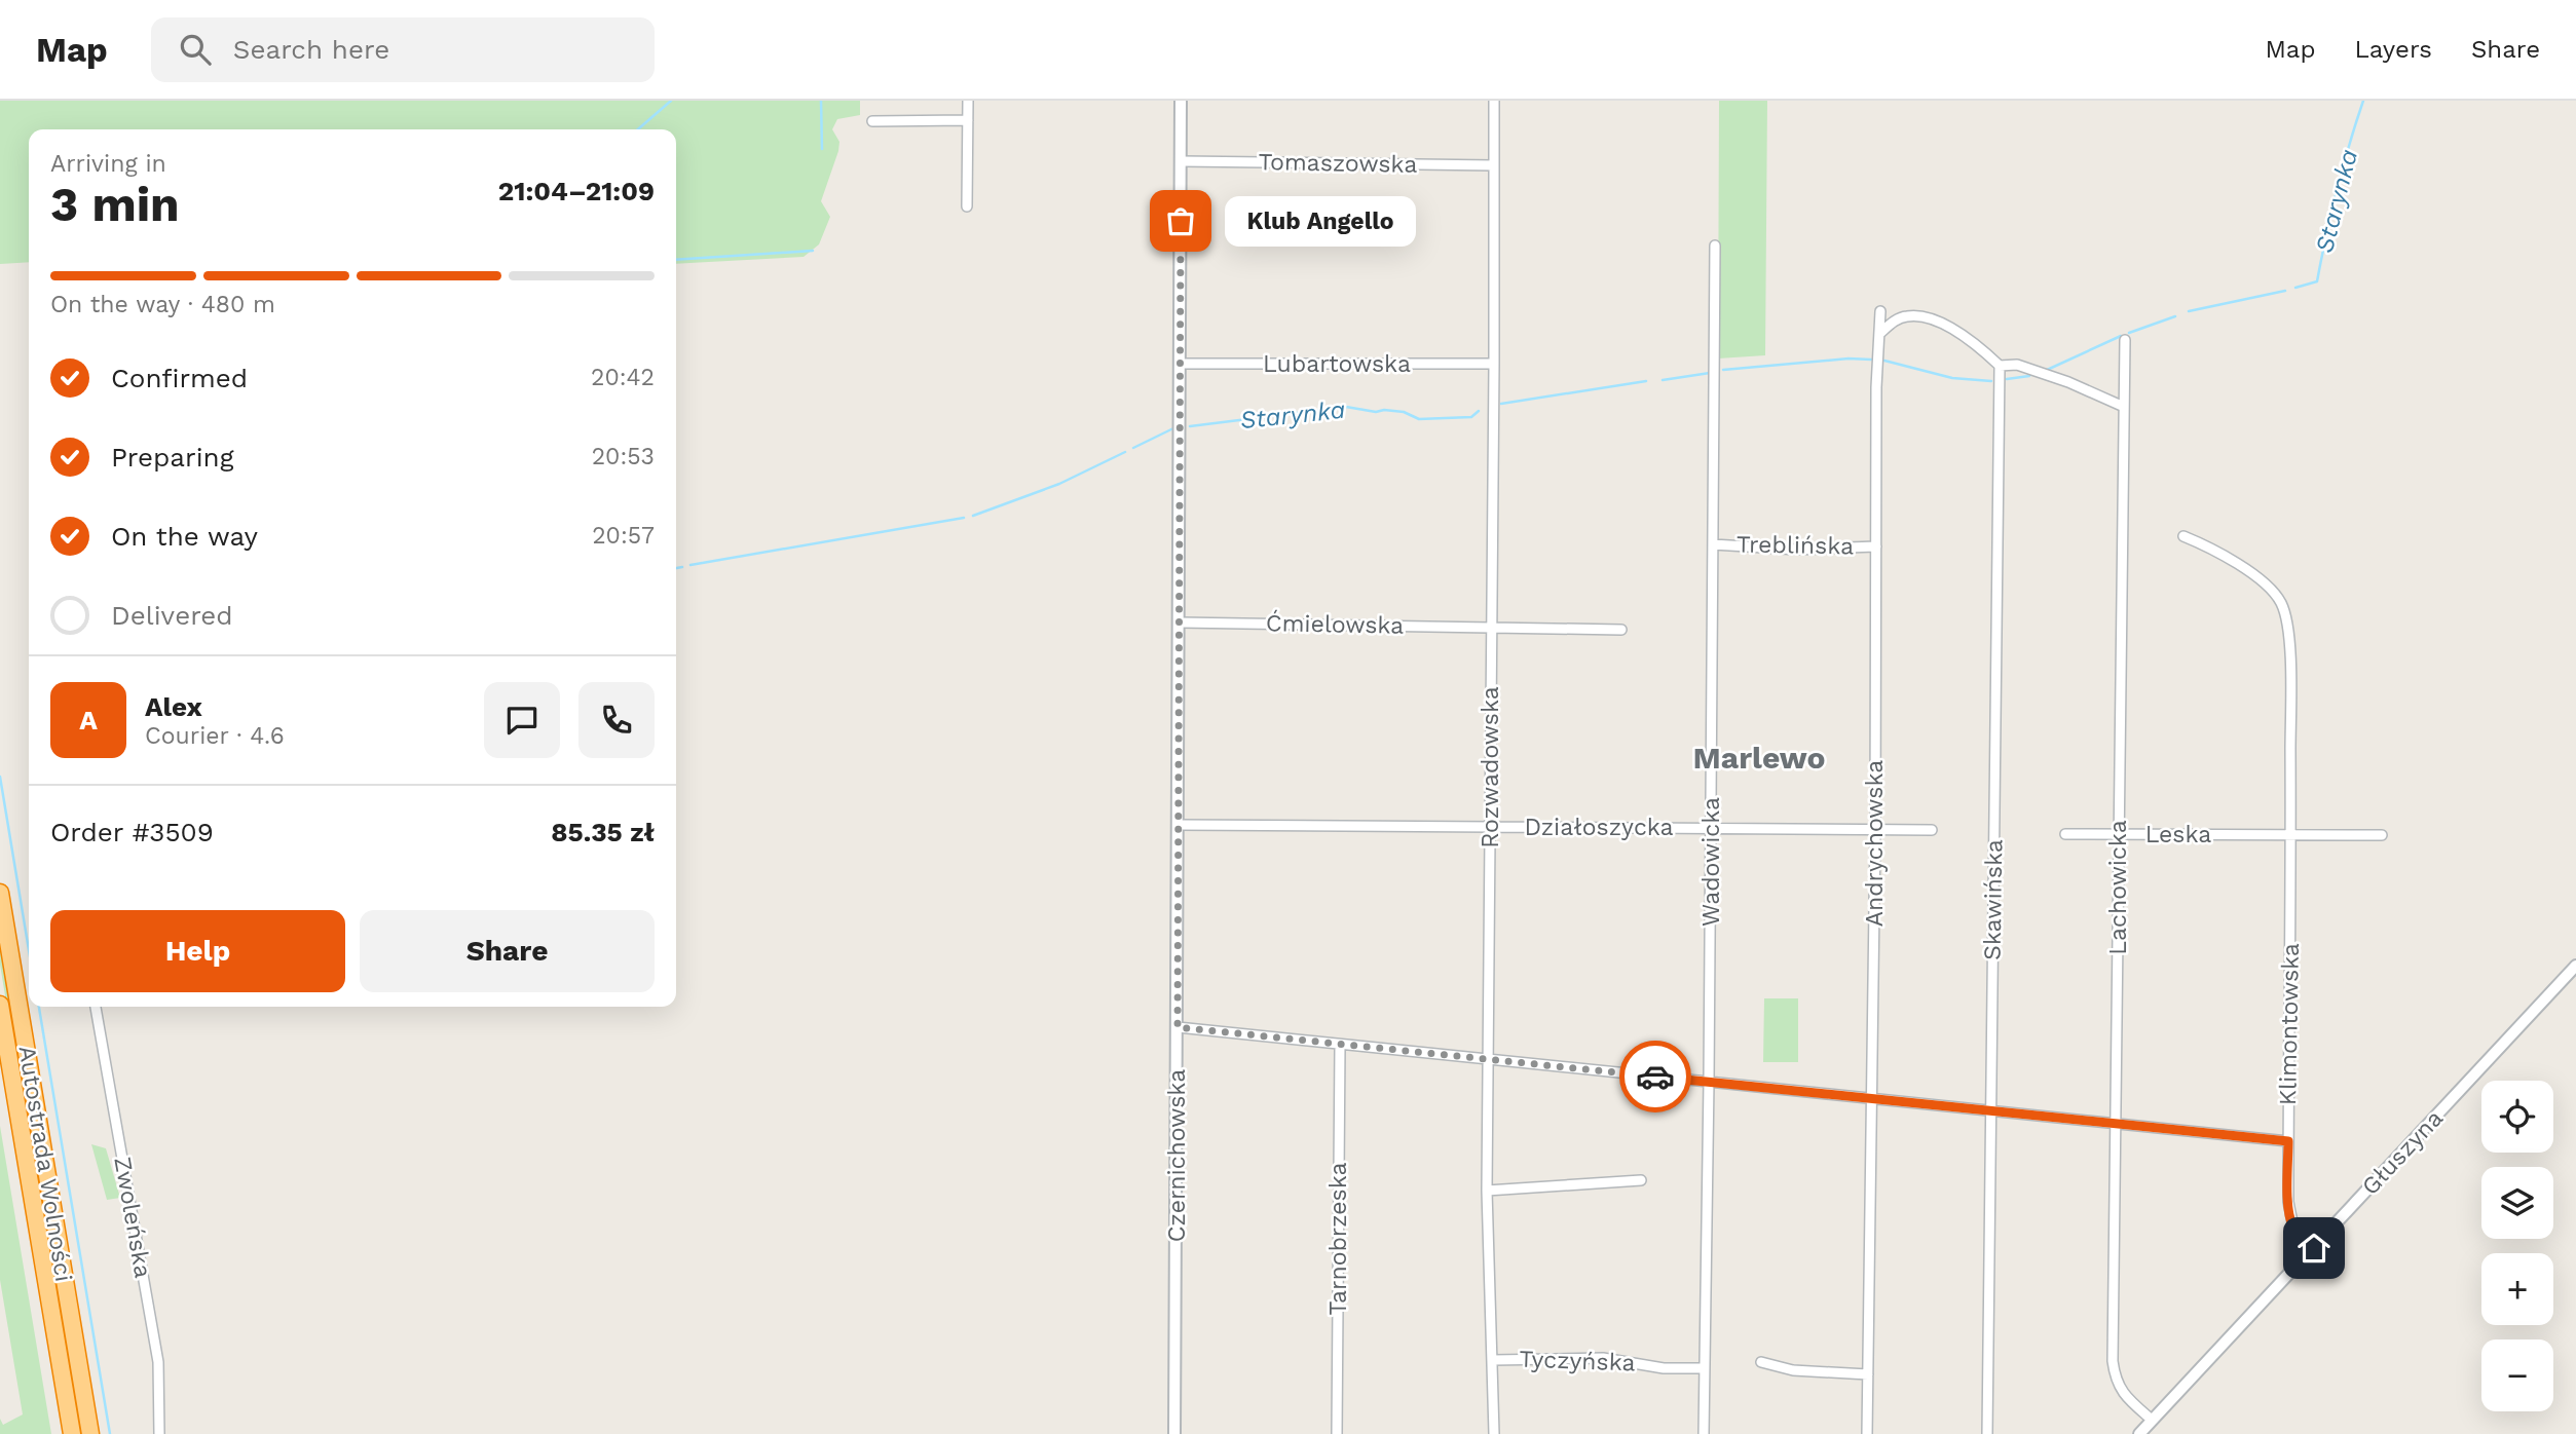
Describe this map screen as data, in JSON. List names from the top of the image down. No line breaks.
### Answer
{"streets":{"highway":["Autostrada Wolności"],"street":["Tomaszowska","Lubartowska","Treblińska","Ćmielowska","Rozwadowska","Działoszycka","Leska","Andrychowska","Wadowicka","Lachowicka","Skawińska","Klimontowska","Głuszyna","Czernichowska","Zwoleńska","Tarnobrzeska","Tyczyńska"]},"crossings":[["Tomaszowska","Rozwadowska"],["Tomaszowska","Czernichowska"],["Lubartowska","Rozwadowska"],["Lubartowska","Czernichowska"],["Treblińska","Andrychowska"],["Treblińska","Wadowicka"],["Ćmielowska","Rozwadowska"],["Ćmielowska","Czernichowska"],["Rozwadowska","Działoszycka"],["Rozwadowska","Tyczyńska"],["Działoszycka","Andrychowska"],["Działoszycka","Wadowicka"],["Działoszycka","Czernichowska"],["Leska","Lachowicka"],["Leska","Klimontowska"],["Wadowicka","Tyczyńska"],["Lachowicka","Głuszyna"],["Klimontowska","Głuszyna"]],"districts":["Marlewo"],"water":["Starynka"],"places":["Klub Angello"],"page":{"header":"Map","search":"Search here","nav":["Map","Layers","Share"],"heading":["3 min","Arriving in","21:04–21:09"],"panel":["Alex","Courier · 4.6","Order #3509","85.35 zł"],"bubble":"Klub Angello","bar":"On the way · 480 m","list":[["Confirmed","20:42"],["Preparing","20:53"],["On the way","20:57"],"Delivered"],"round":"A","buttons":["Help","Share"],"map_buttons":["+","−"]}}
